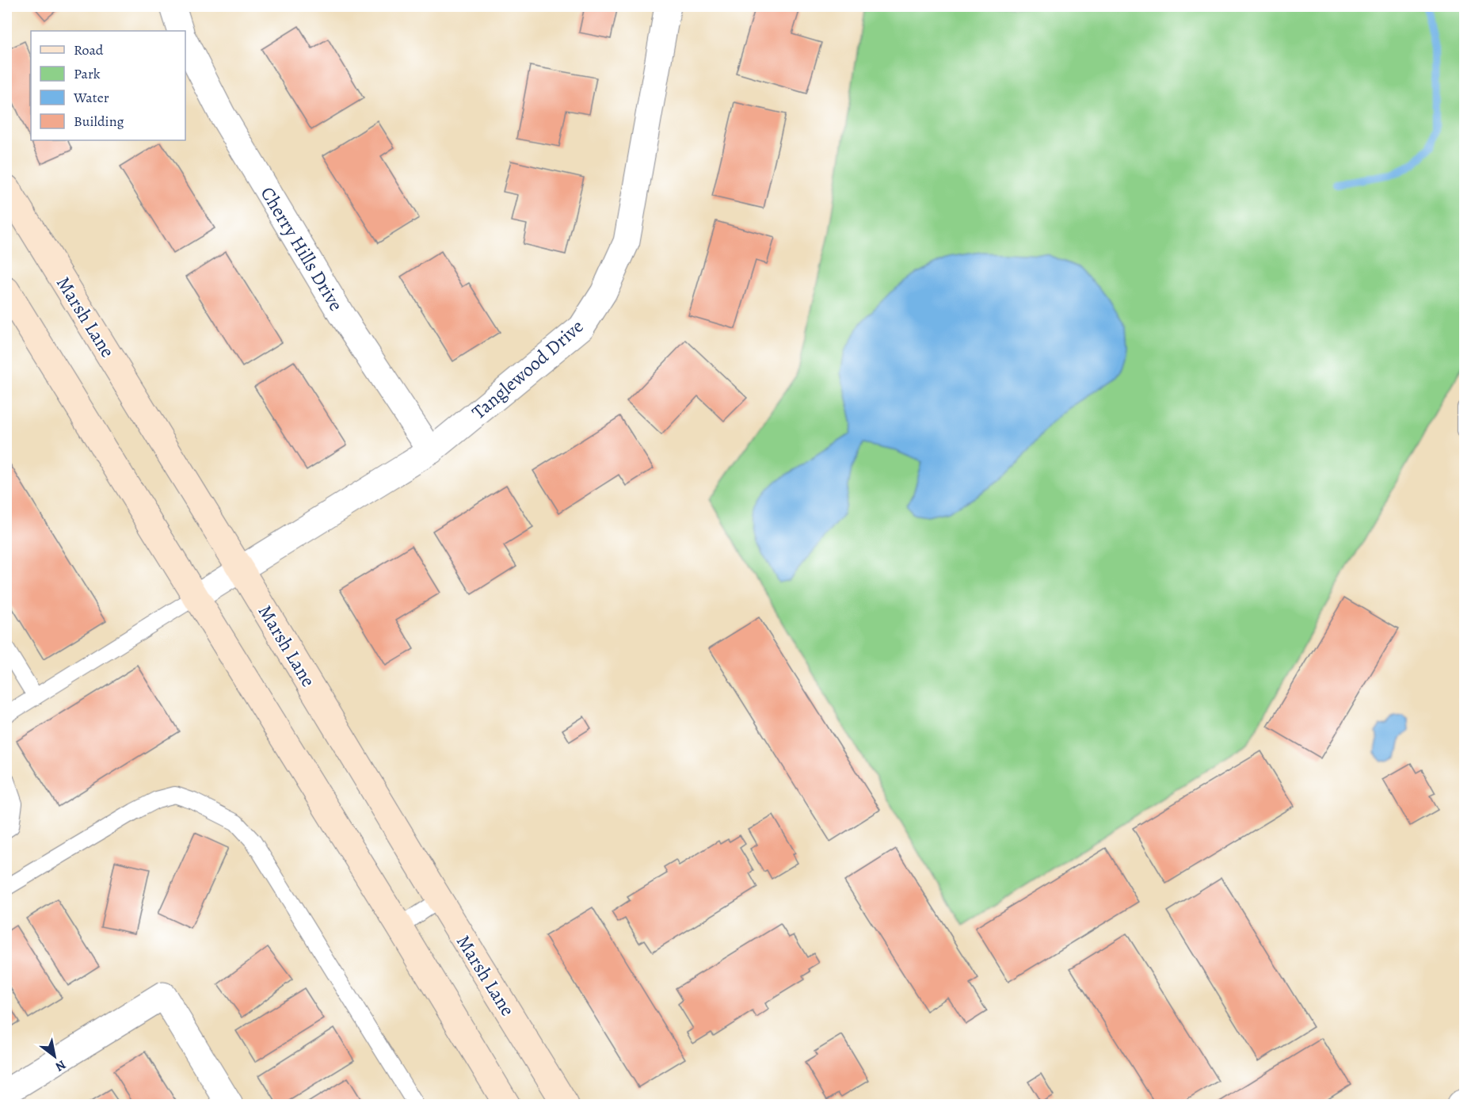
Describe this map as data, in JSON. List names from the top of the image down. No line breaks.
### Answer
{"streets":{"main road":["Marsh Lane"],"street":["Cherry Hills Drive","Tanglewood Drive"]},"crossings":[["Cherry Hills Drive","Tanglewood Drive"],["Marsh Lane","Tanglewood Drive"]],"legend":["Road","Park","Water","Building"],"north":"bottom right"}
